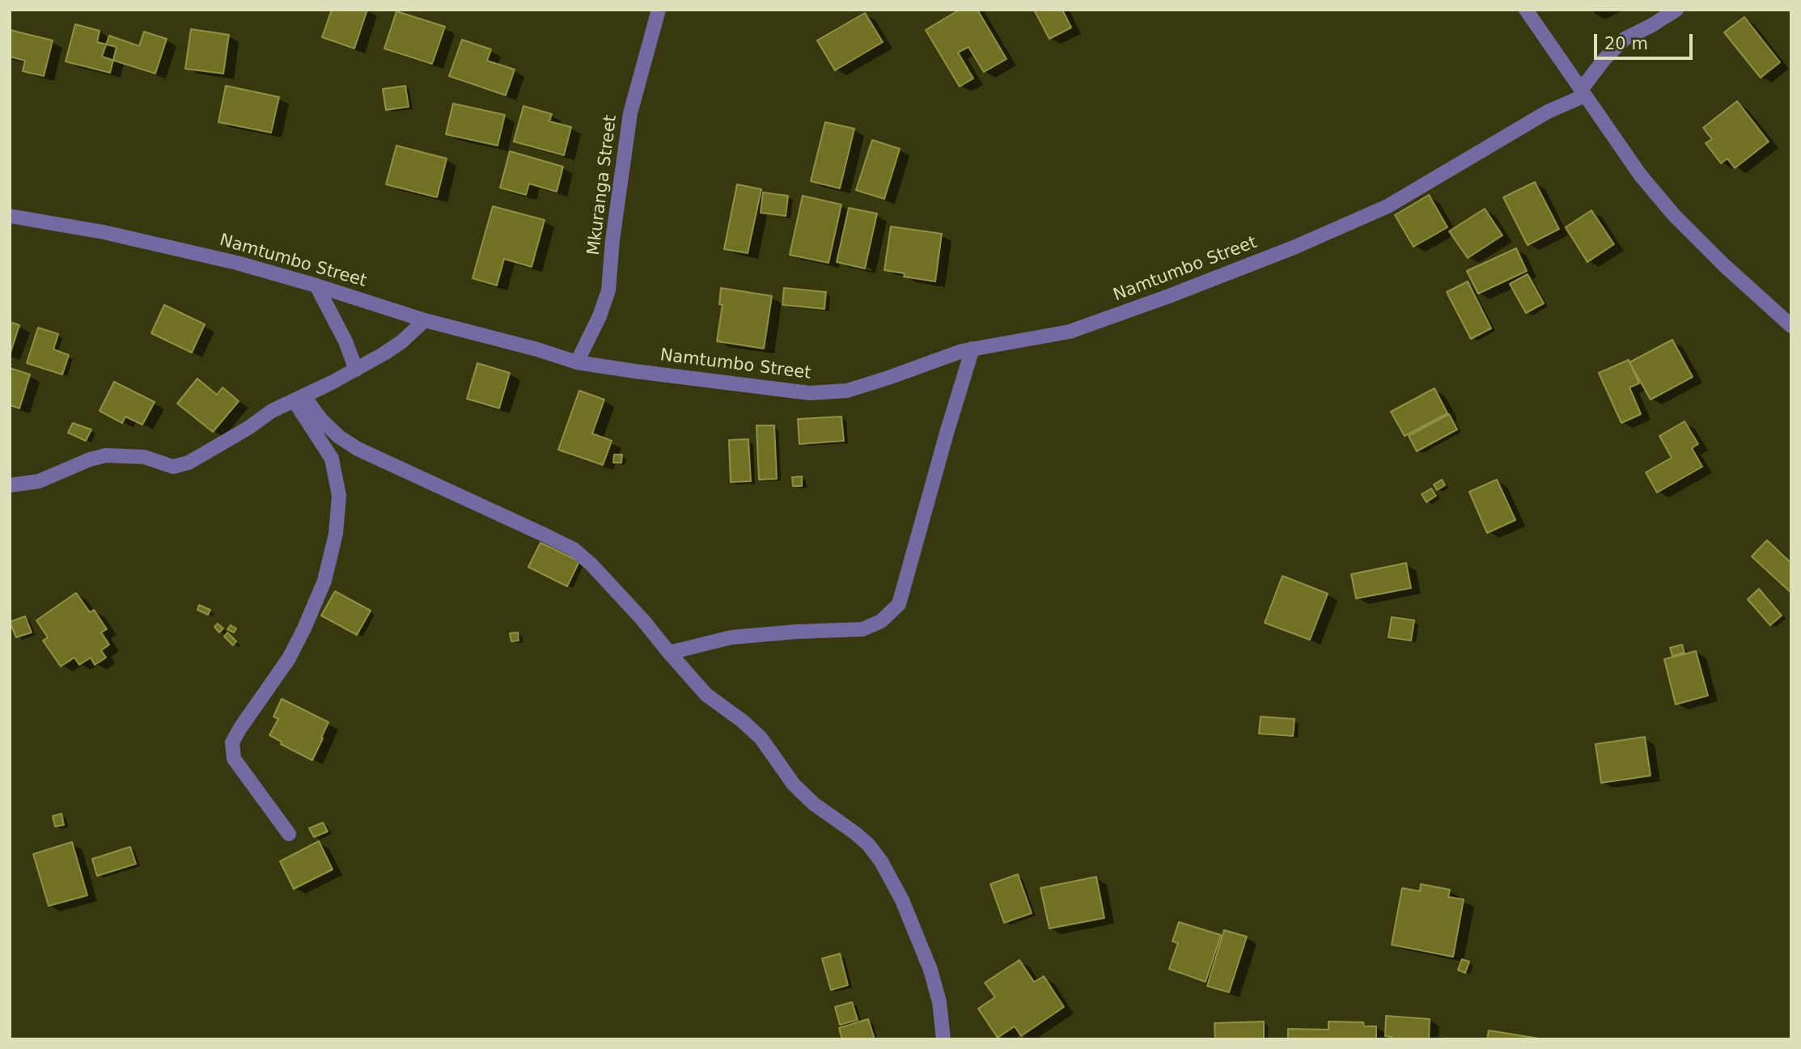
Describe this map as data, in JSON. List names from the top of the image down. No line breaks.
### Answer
{"streets":{"street":["Mkuranga Street","Namtumbo Street"]},"crossings":[["Mkuranga Street","Namtumbo Street"]],"scale_bar":"20 m"}
